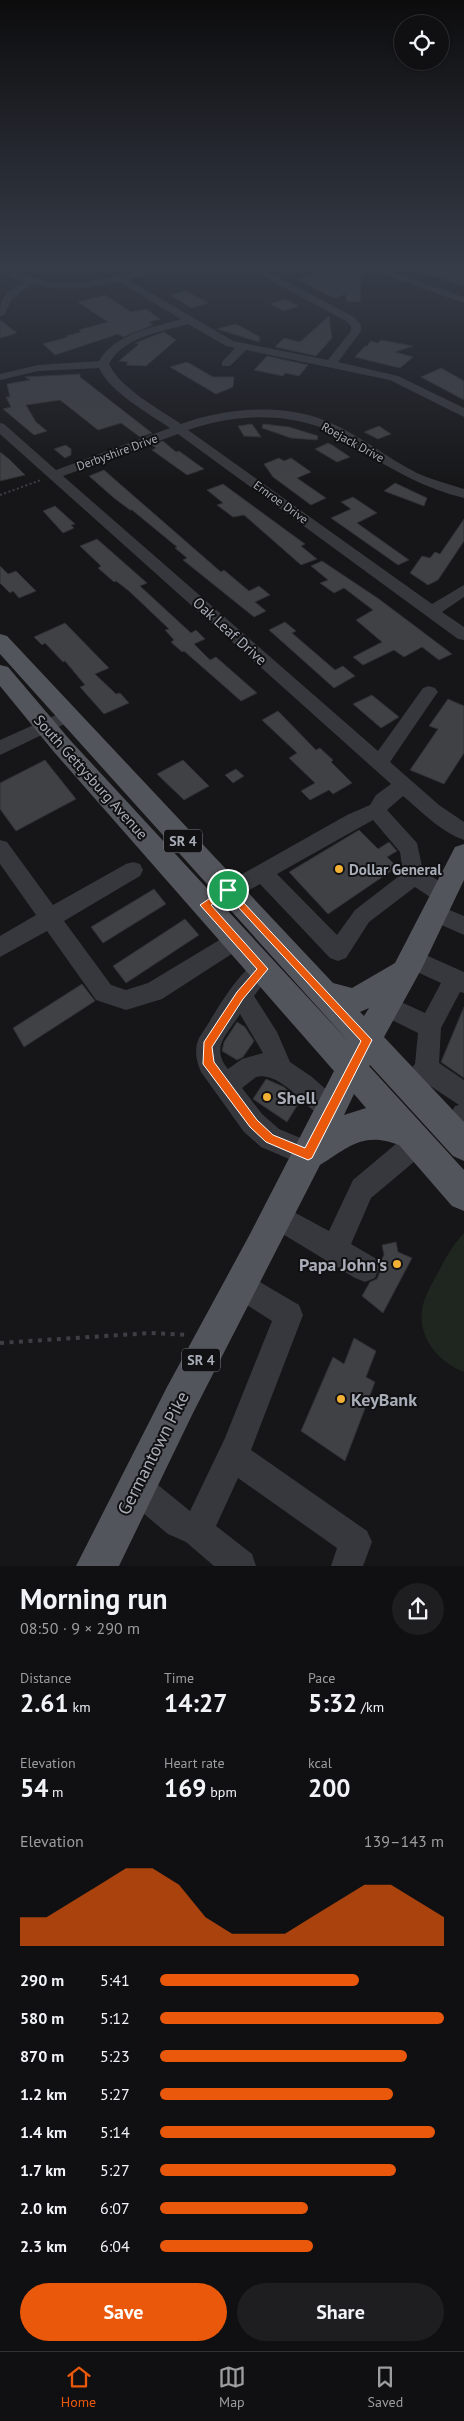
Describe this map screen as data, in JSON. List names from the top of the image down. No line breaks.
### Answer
{"streets":{"main road":["South Gettysburg Avenue","SR 4","Germantown Pike"],"street":["Roejack Drive","Derbyshire Drive","Ernroe Drive","Oak Leaf Drive"]},"crossings":[["Roejack Drive","Derbyshire Drive"],["Roejack Drive","Ernroe Drive"],["Derbyshire Drive","Ernroe Drive"],["Derbyshire Drive","Oak Leaf Drive"],["South Gettysburg Avenue","SR 4"],["SR 4","Germantown Pike"]],"places":["Dollar General","Shell","Papa John's","KeyBank"],"page":{"heading":["Morning run","08:50 · 9 × 290 m"],"stats":[["Distance","2.61 km"],["Time","14:27"],["Pace","5:32 /km"],["Elevation","54 m"],["Heart rate","169 bpm"],["kcal","200"]],"chart":["Elevation","139–143 m"],"list":[{"name":"290 m","note":"5:41"},{"name":"580 m","note":"5:12"},{"name":"870 m","note":"5:23"},{"name":"1.2 km","note":"5:27"},{"name":"1.4 km","note":"5:14"},{"name":"1.7 km","note":"5:27"},{"name":"2.0 km","note":"6:07"},{"name":"2.3 km","note":"6:04"}],"buttons":["Save","Share"],"tabs":["Home","Map","Saved"]}}
